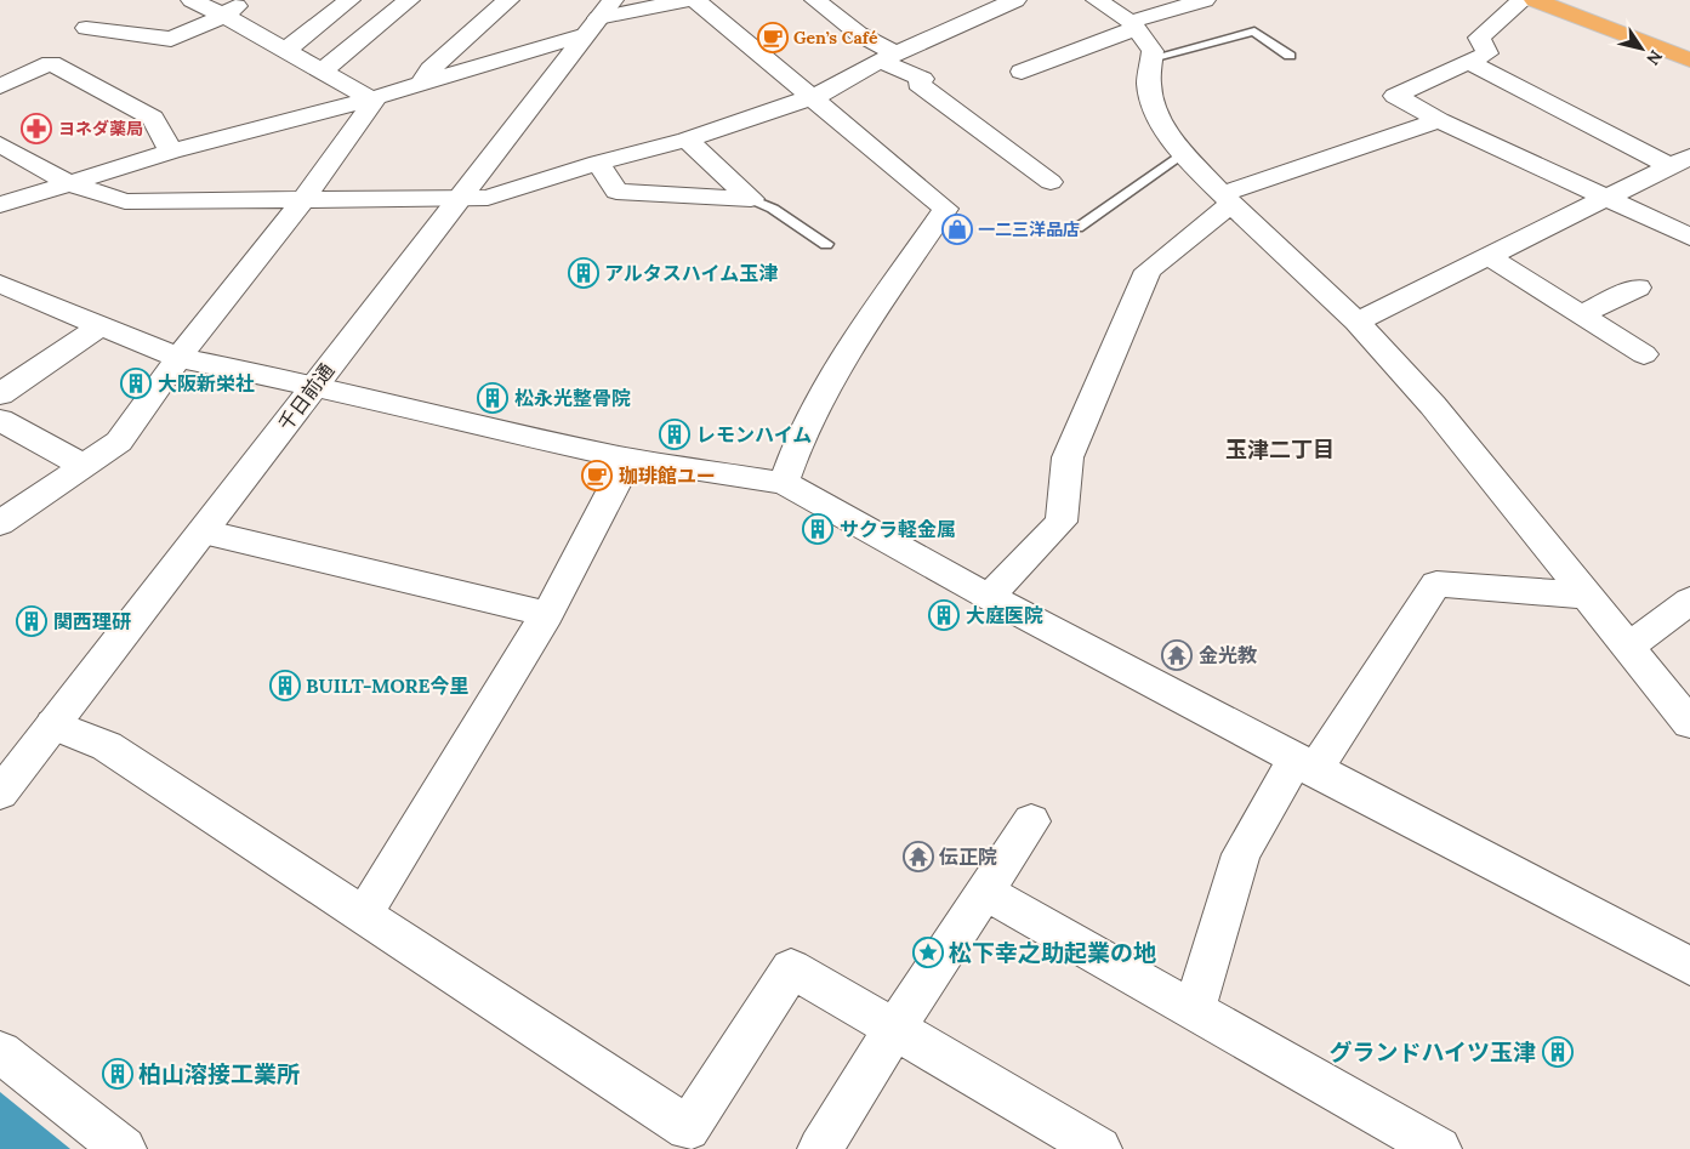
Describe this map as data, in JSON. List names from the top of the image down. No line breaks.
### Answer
{"streets":{"street":["千日前通"]},"districts":["玉津二丁目"],"places":{"cafe":["Gen’s Café","珈琲館ユー"],"pharmacy":["ヨネダ薬局"],"shop":["一二三洋品店"],"building":["アルタスハイム玉津","大阪新栄社","松永光整骨院","レモンハイム","サクラ軽金属","大庭医院","関西理研","BUILT-MORE今里","グランドハイツ玉津","柏山溶接工業所"],"temple":["金光教","伝正院"],"place":["松下幸之助起業の地"]},"north":"bottom right"}
